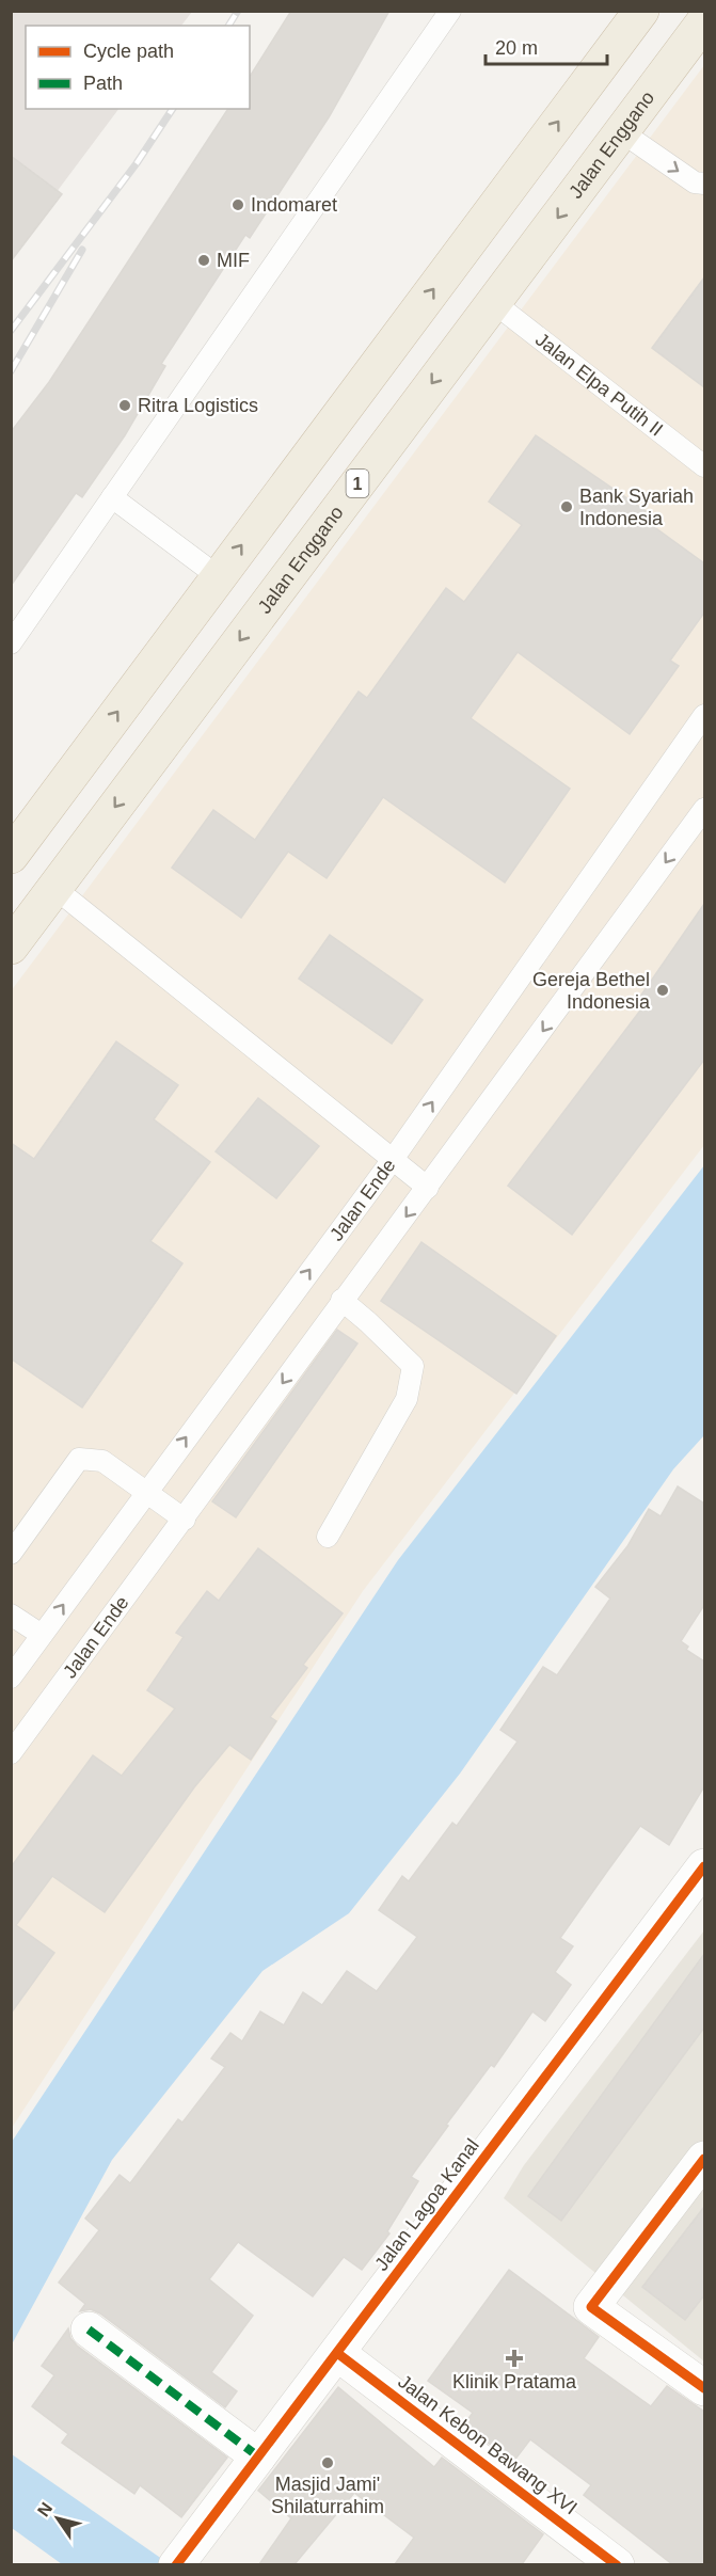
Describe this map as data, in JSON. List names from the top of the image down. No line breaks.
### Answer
{"streets":{"highway":["Jalan Enggano","1"],"street":["Jalan Lagoa Kanal","Jalan Kebon Bawang XVI"],"lane":["Jalan Elpa Putih II","Jalan Ende"]},"crossings":[["Jalan Enggano","Jalan Elpa Putih II"],["Jalan Lagoa Kanal","Jalan Kebon Bawang XVI"]],"places":{"other":["Indomaret","MIF","Ritra Logistics","Bank Syariah Indonesia","Gereja Bethel Indonesia","Masjid Jami' Shilaturrahim"],"health":["Klinik Pratama"]},"legend":["Cycle path","Path"],"scale_bar":"20 m","north":"top left"}
